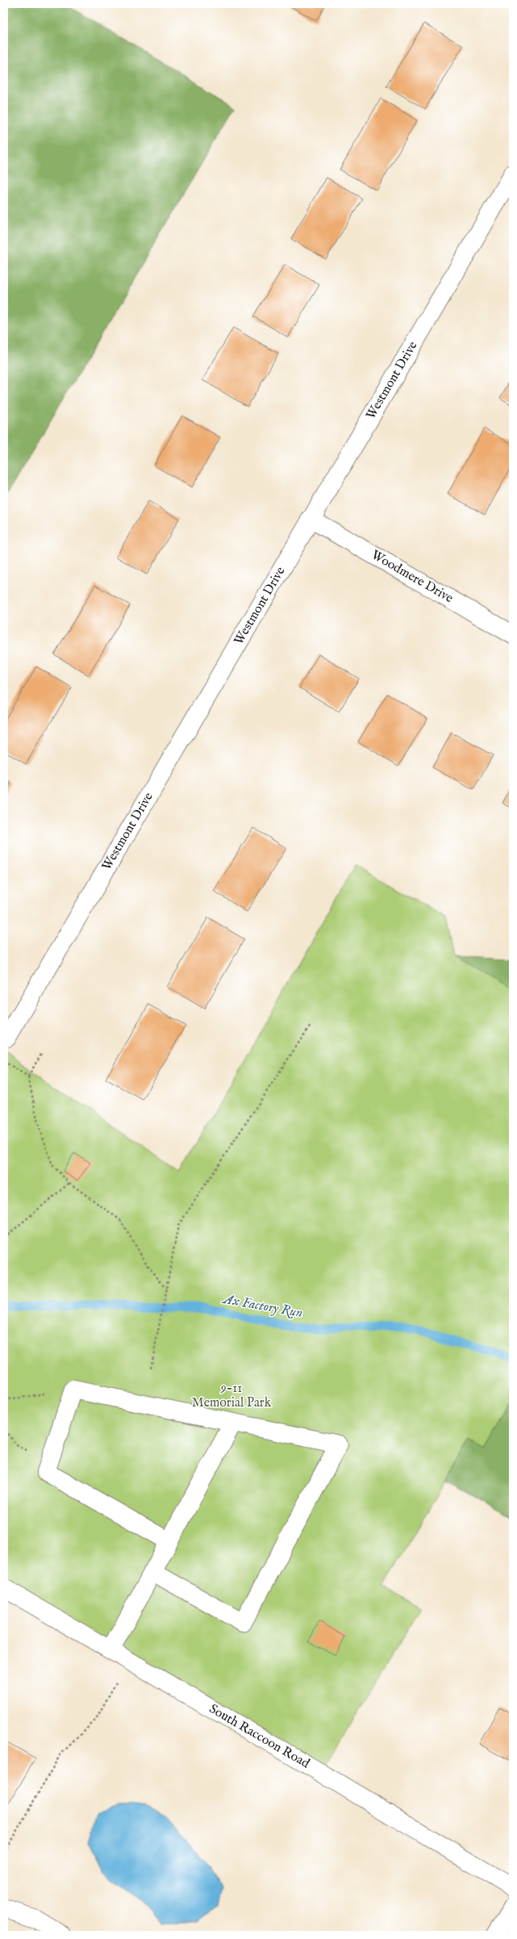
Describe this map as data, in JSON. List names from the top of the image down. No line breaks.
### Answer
{"streets":{"street":["Westmont Drive","Woodmere Drive","South Raccoon Road"]},"crossings":[["Westmont Drive","Woodmere Drive"]],"water":["Ax Factory Run"],"parks":["9-11 Memorial Park"]}
